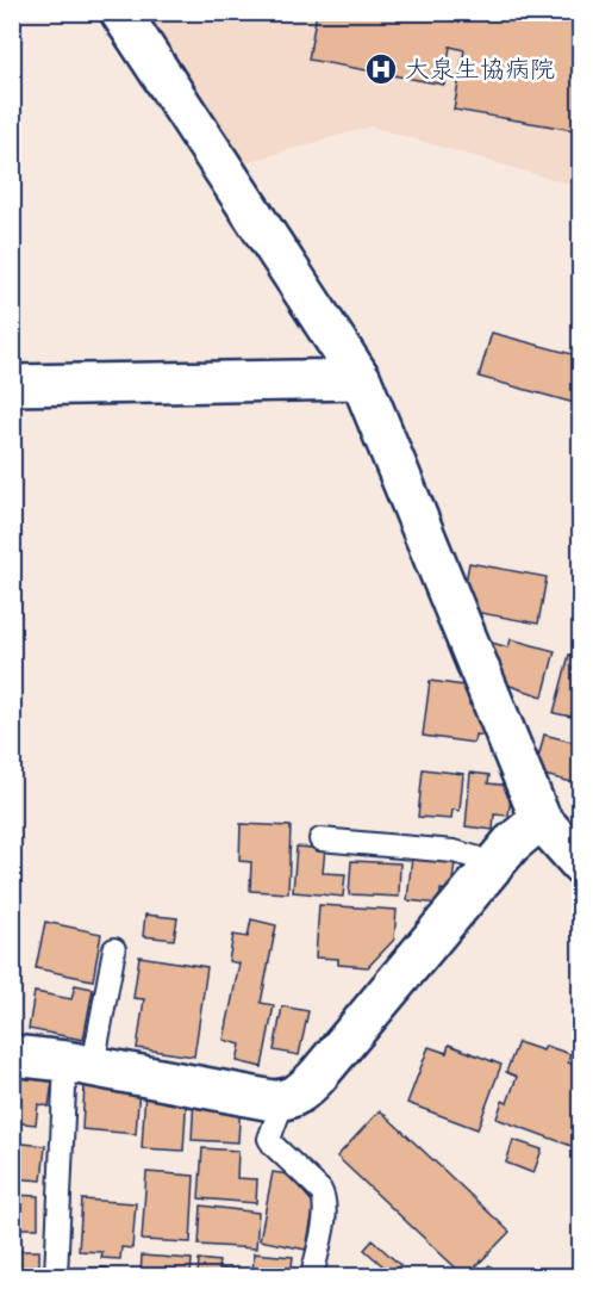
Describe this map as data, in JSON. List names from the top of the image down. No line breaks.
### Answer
{"places":{"hospital":["大泉生協病院"]}}
